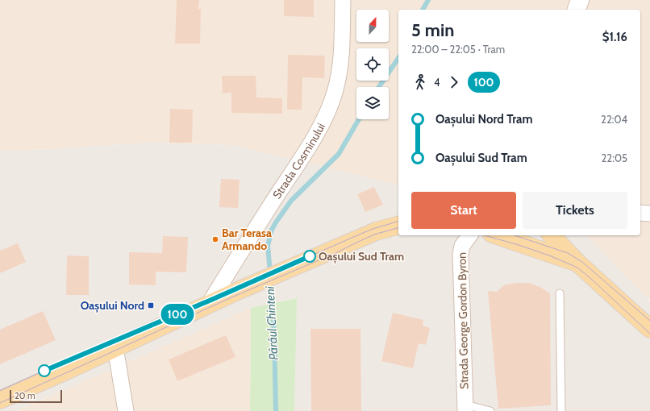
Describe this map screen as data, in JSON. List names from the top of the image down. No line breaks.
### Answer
{"streets":{"street":["Strada Cosminului","Strada George Gordon Byron"]},"water":["Pârâul Chinteni"],"places":{"other":["Bar Terasa Armando","Oașului Sud Tram"],"transit":["Oașului Nord"]},"lines":["tram line 100"],"scale_bar":"20 m","north":"top","page":{"on_map":"100","heading":["5 min","22:00 – 22:05 · Tram","$1.16"],"legs":["4","100"],"list":[{"name":"Oașului Nord Tram","value":"22:04"},{"name":"Oașului Sud Tram","value":"22:05"}],"buttons":["Start","Tickets"],"scale":"20 m"}}
